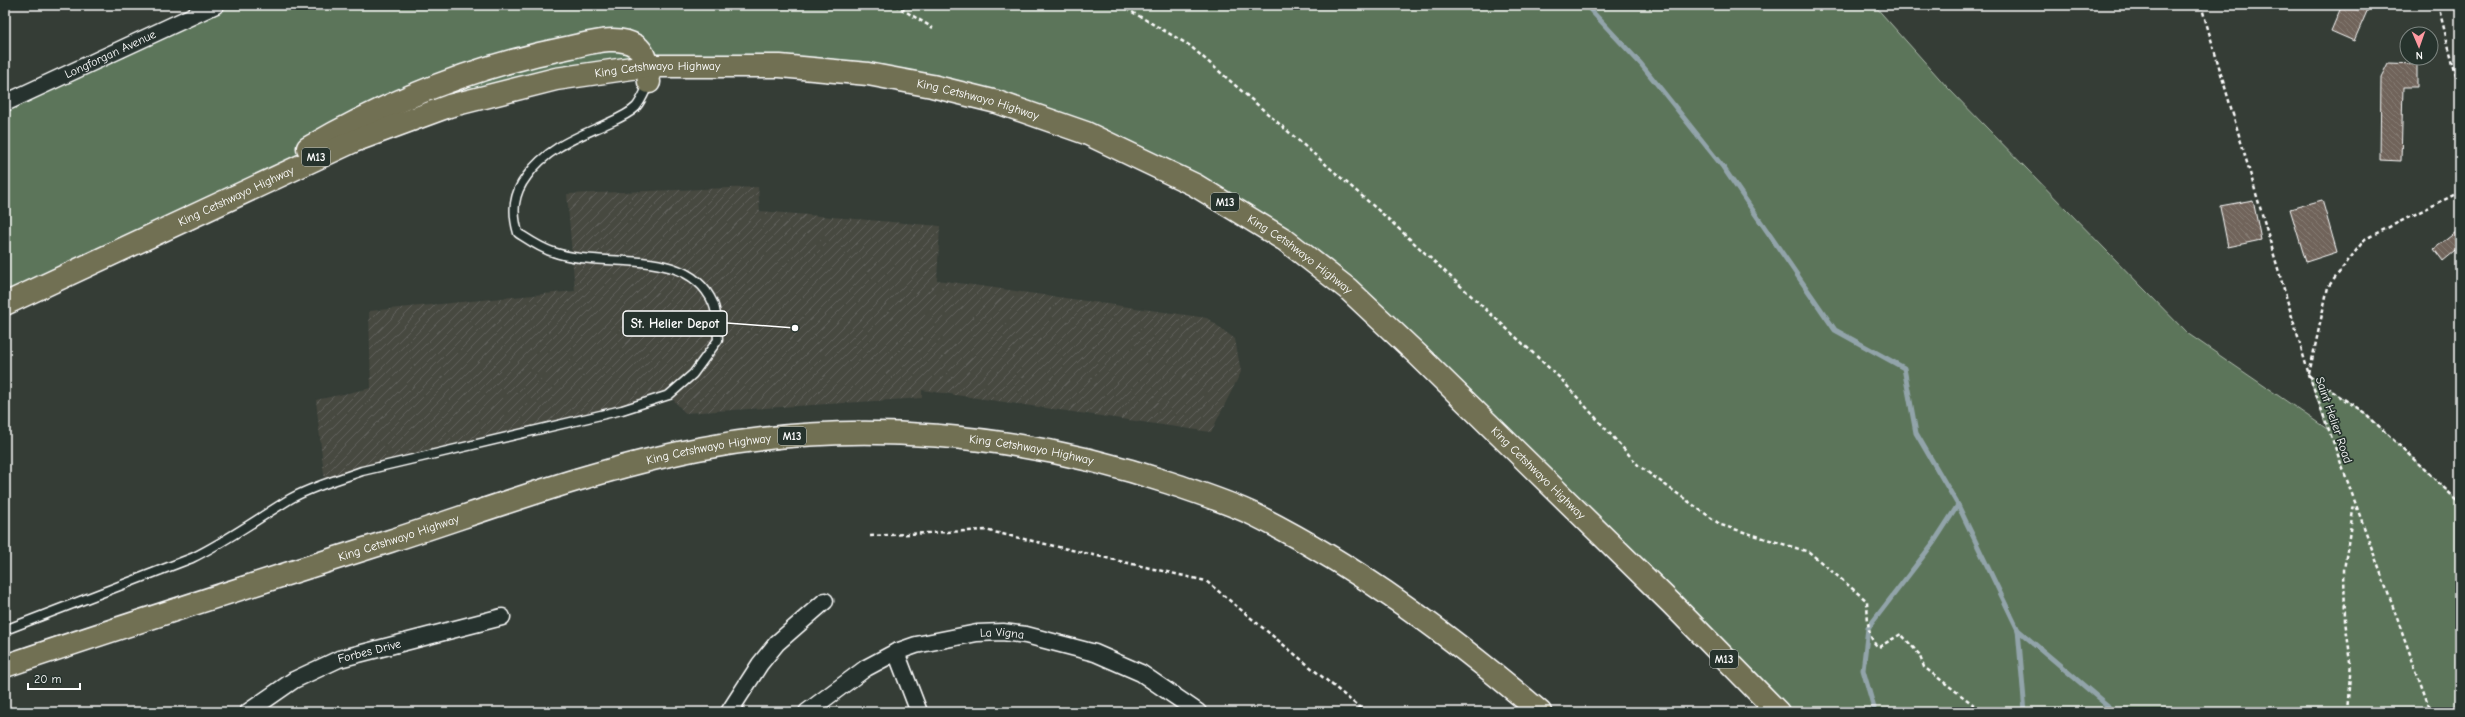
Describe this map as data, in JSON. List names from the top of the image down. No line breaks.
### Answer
{"streets":{"highway":["King Cetshwayo Highway","M13"],"street":["Longforgan Avenue","La Vigna","Forbes Drive"],"path":["Saint Helier Road"]},"places":["St. Helier Depot"],"scale_bar":"20 m","north":"bottom"}
